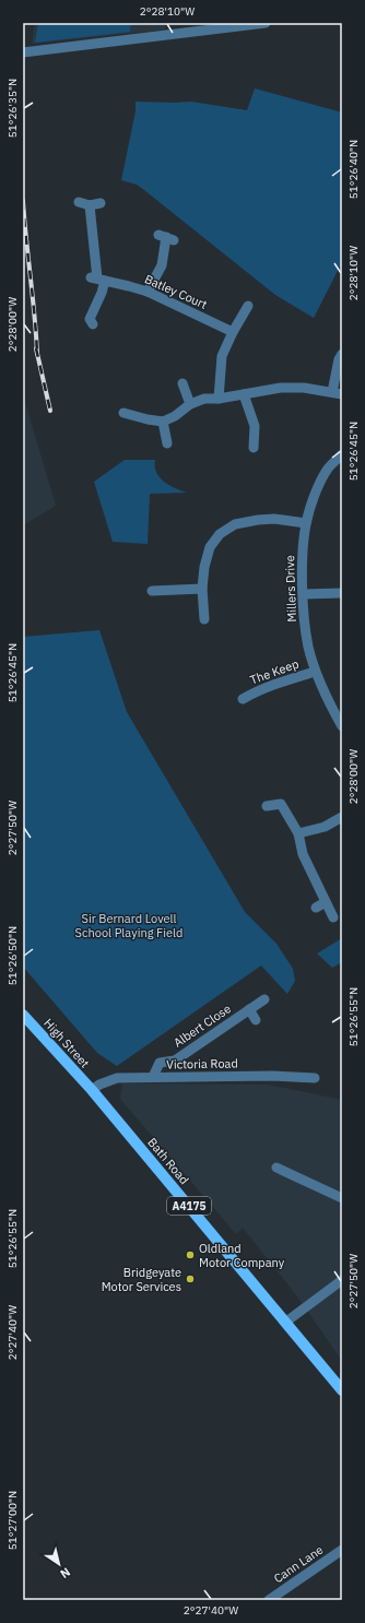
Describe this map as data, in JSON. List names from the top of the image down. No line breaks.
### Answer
{"streets":{"main road":["High Street","Bath Road","A4175"],"street":["Batley Court","Millers Drive","The Keep","Albert Close","Victoria Road","Cann Lane"]},"crossings":[["Millers Drive","The Keep"],["Albert Close","Victoria Road"],["High Street","Victoria Road"],["High Street","Bath Road"],["Victoria Road","Bath Road"]],"parks":["Sir Bernard Lovell School Playing Field"],"places":["Oldland Motor Company","Bridgeyate Motor Services"],"north":"bottom right","coordinates":["2°28'10\"W","51°26'35\"N","51°26'40\"N","2°28'00\"W","51°26'45\"N","2°27'50\"W","51°26'50\"N","51°26'55\"N","2°27'40\"W","51°27'00\"N"]}
